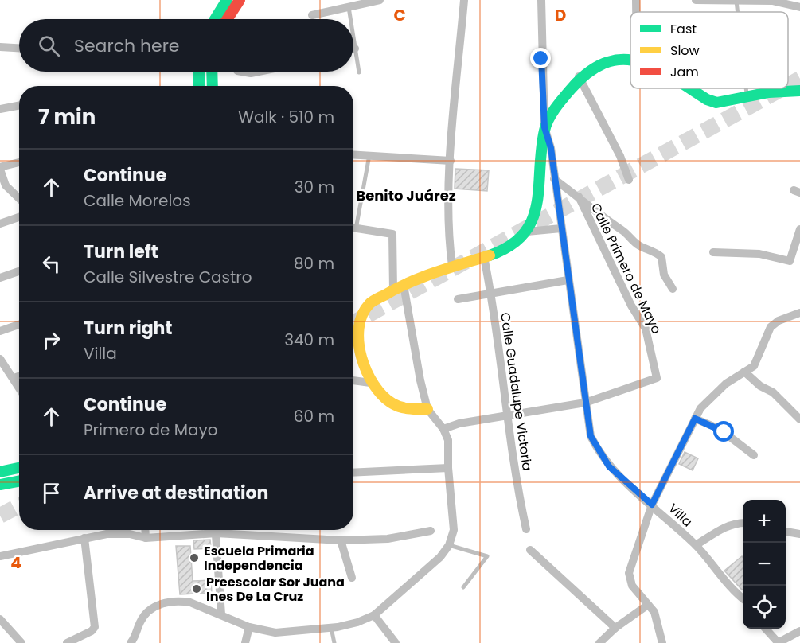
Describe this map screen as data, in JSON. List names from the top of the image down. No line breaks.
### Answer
{"streets":{"street":["Calle Primero de Mayo","Calle Guadalupe Victoria","Villa"]},"crossings":[["Calle Primero de Mayo","Villa"]],"districts":["Benito Juárez"],"places":["Escuela Primaria Independencia","Preescolar Sor Juana Ines De La Cruz"],"legend":["Fast","Slow","Jam"],"page":{"search":"Search here","heading":["7 min","Walk · 510 m"],"list":[["Continue","Calle Morelos","30 m"],["Turn left","Calle Silvestre Castro","80 m"],["Turn right","Villa","340 m"],["Continue","Primero de Mayo","60 m"],"Arrive at destination"],"map_buttons":["+","−"]},"grid":{"columns":["C","D"],"rows":["4"]}}
